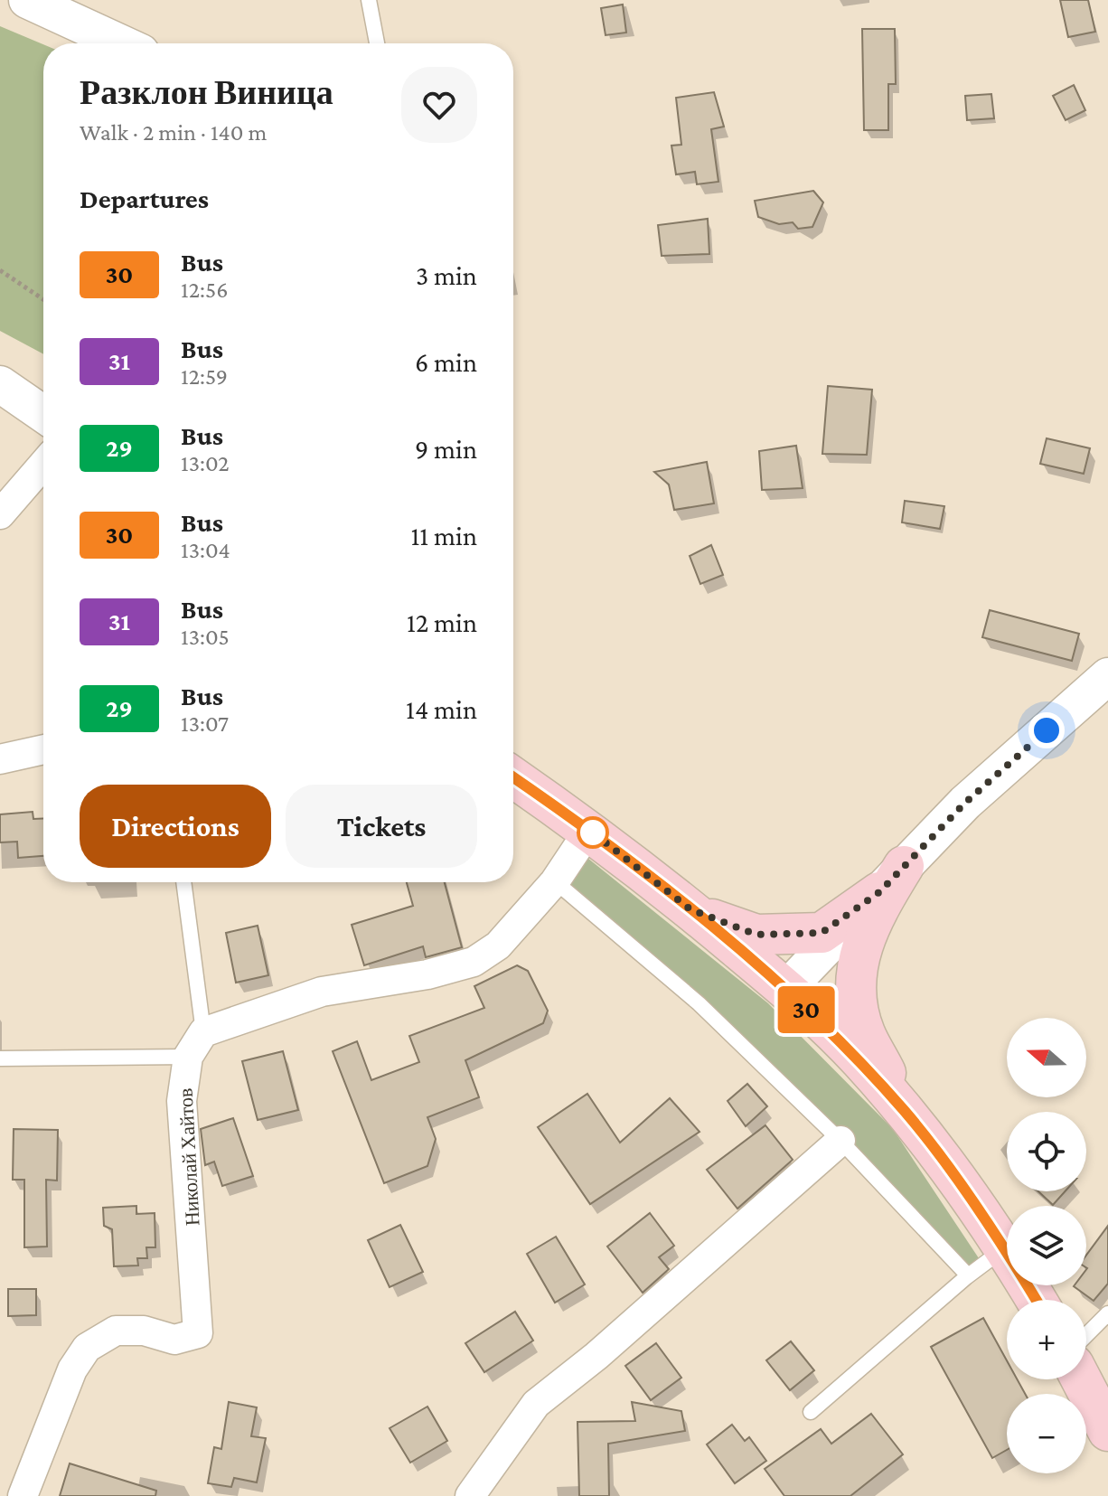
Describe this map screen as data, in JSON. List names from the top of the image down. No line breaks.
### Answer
{"streets":{"street":["Николай Хайтов"]},"lines":["bus line 30"],"north":"left","page":{"on_map":"30","heading":[["Разклон Виница","Walk · 2 min · 140 m"],"Departures"],"list":[{"mark":"30","name":"Bus","note":"12:56","value":"3 min"},{"mark":"31","name":"Bus","note":"12:59","value":"6 min"},{"mark":"29","name":"Bus","note":"13:02","value":"9 min"},{"mark":"30","name":"Bus","note":"13:04","value":"11 min"},{"mark":"31","name":"Bus","note":"13:05","value":"12 min"},{"mark":"29","name":"Bus","note":"13:07","value":"14 min"}],"buttons":["Directions","Tickets"],"map_buttons":["+","−"]}}
